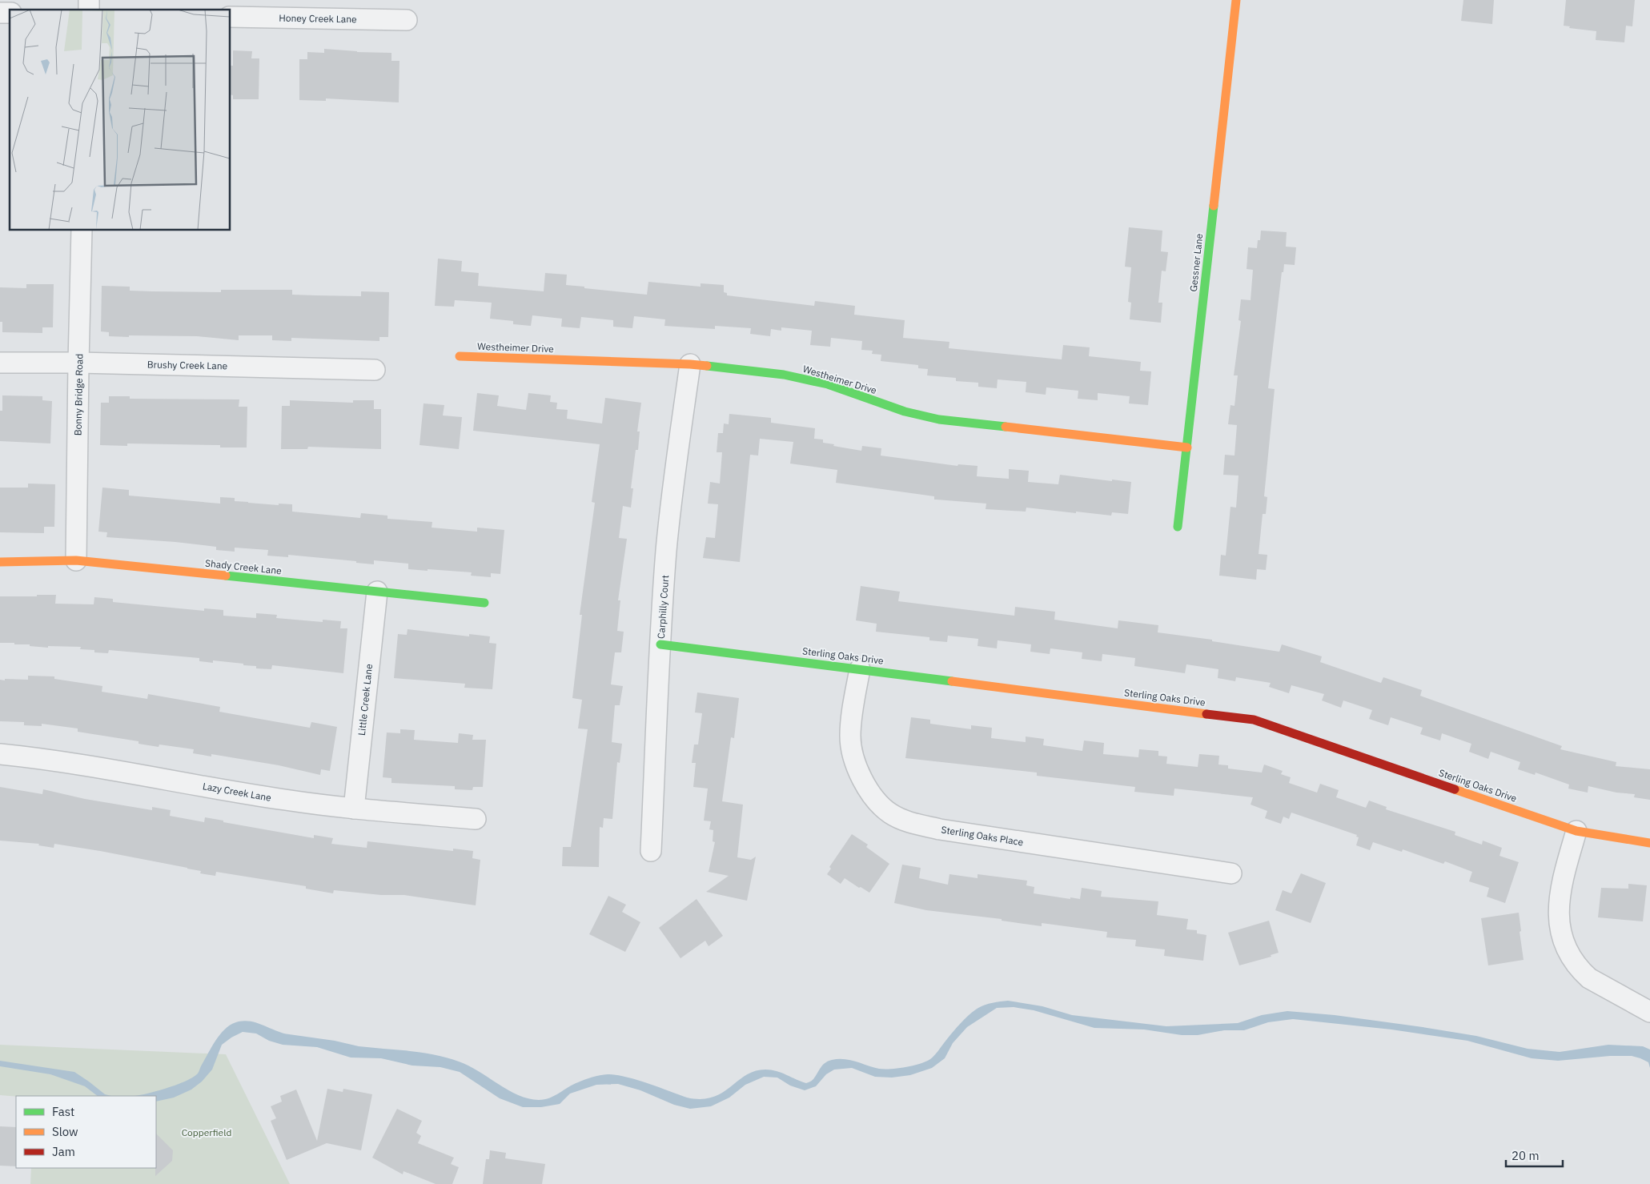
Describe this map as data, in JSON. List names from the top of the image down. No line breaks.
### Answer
{"streets":{"street":["Honey Creek Lane","Gessner Lane","Westheimer Drive","Brushy Creek Lane","Bonny Bridge Road","Shady Creek Lane","Carphilly Court","Sterling Oaks Drive","Little Creek Lane","Lazy Creek Lane","Sterling Oaks Place"]},"crossings":[["Gessner Lane","Westheimer Drive"],["Westheimer Drive","Carphilly Court"],["Brushy Creek Lane","Bonny Bridge Road"],["Bonny Bridge Road","Shady Creek Lane"],["Shady Creek Lane","Little Creek Lane"],["Carphilly Court","Sterling Oaks Drive"],["Sterling Oaks Drive","Sterling Oaks Place"],["Little Creek Lane","Lazy Creek Lane"]],"parks":["Copperfield"],"legend":["Fast","Slow","Jam"],"scale_bar":"20 m"}
